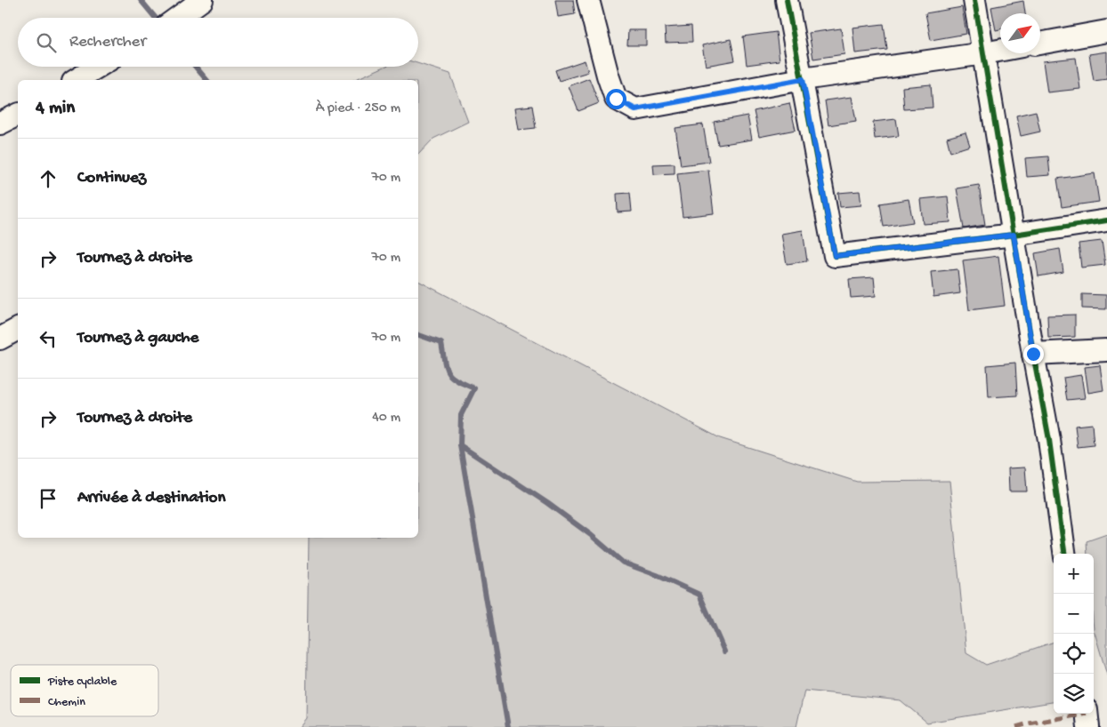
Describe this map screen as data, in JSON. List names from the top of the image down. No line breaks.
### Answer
{"legend":["Piste cyclable","Chemin"],"north":"top right","page":{"search":"Rechercher","heading":["4 min","À pied · 250 m"],"list":[["Continuez","70 m"],["Tournez à droite","70 m"],["Tournez à gauche","70 m"],["Tournez à droite","40 m"],"Arrivée à destination"],"map_buttons":["+","−"]}}
